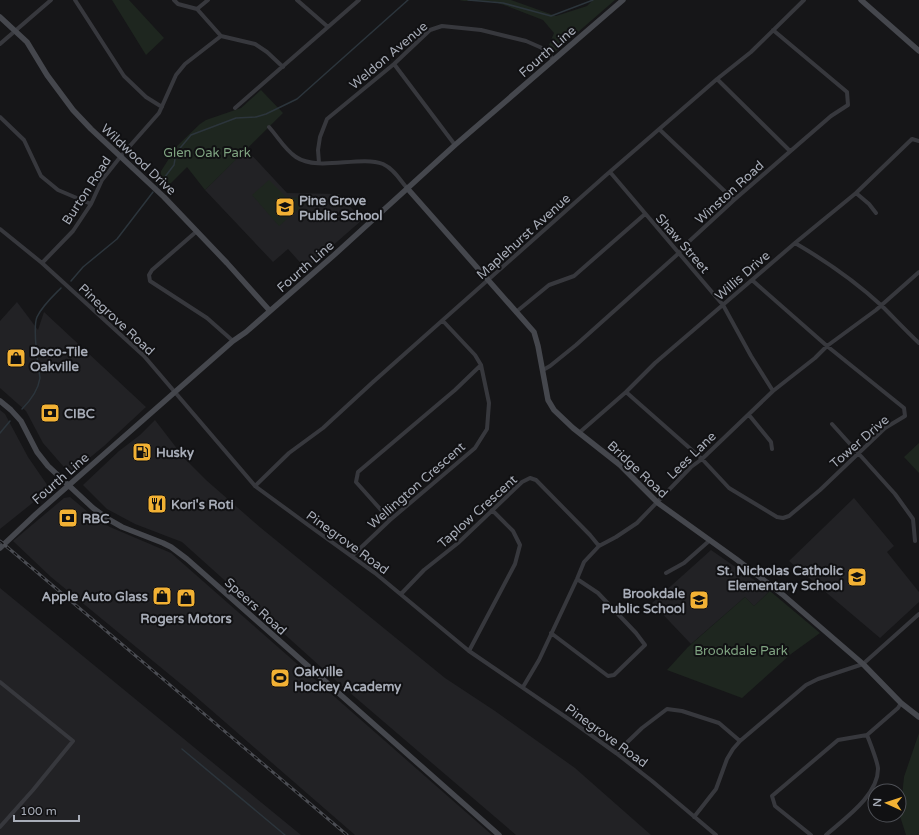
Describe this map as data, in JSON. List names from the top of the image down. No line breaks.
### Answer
{"streets":{"street":["Fourth Line","Weldon Avenue","Wildwood Drive","Burton Road","Winston Road","Maplehurst Avenue","Shaw Street","Willis Drive","Pinegrove Road","Tower Drive","Lees Lane","Bridge Road","Wellington Crescent","Taplow Crescent","Speers Road"]},"crossings":[["Fourth Line","Weldon Avenue"],["Fourth Line","Wildwood Drive"],["Fourth Line","Pinegrove Road"],["Fourth Line","Bridge Road"],["Fourth Line","Speers Road"],["Wildwood Drive","Burton Road"],["Burton Road","Pinegrove Road"],["Winston Road","Maplehurst Avenue"],["Winston Road","Shaw Street"],["Winston Road","Bridge Road"],["Maplehurst Avenue","Shaw Street"],["Maplehurst Avenue","Pinegrove Road"],["Maplehurst Avenue","Bridge Road"],["Maplehurst Avenue","Wellington Crescent"],["Shaw Street","Willis Drive"],["Shaw Street","Lees Lane"],["Willis Drive","Bridge Road"],["Pinegrove Road","Lees Lane"],["Pinegrove Road","Wellington Crescent"],["Pinegrove Road","Taplow Crescent"],["Tower Drive","Lees Lane"],["Lees Lane","Bridge Road"],["Lees Lane","Taplow Crescent"]],"parks":["Glen Oak Park","Brookdale Park"],"places":{"school or university":["Pine Grove Public School","St. Nicholas Catholic Elementary School","Brookdale Public School"],"shop":["Deco-Tile Oakville","Apple Auto Glass","Rogers Motors"],"bank":["CIBC","RBC"],"fuel station":["Husky"],"restaurant":["Kori's Roti"],"sports":["Oakville Hockey Academy"]},"scale_bar":"100 m","north":"left"}
